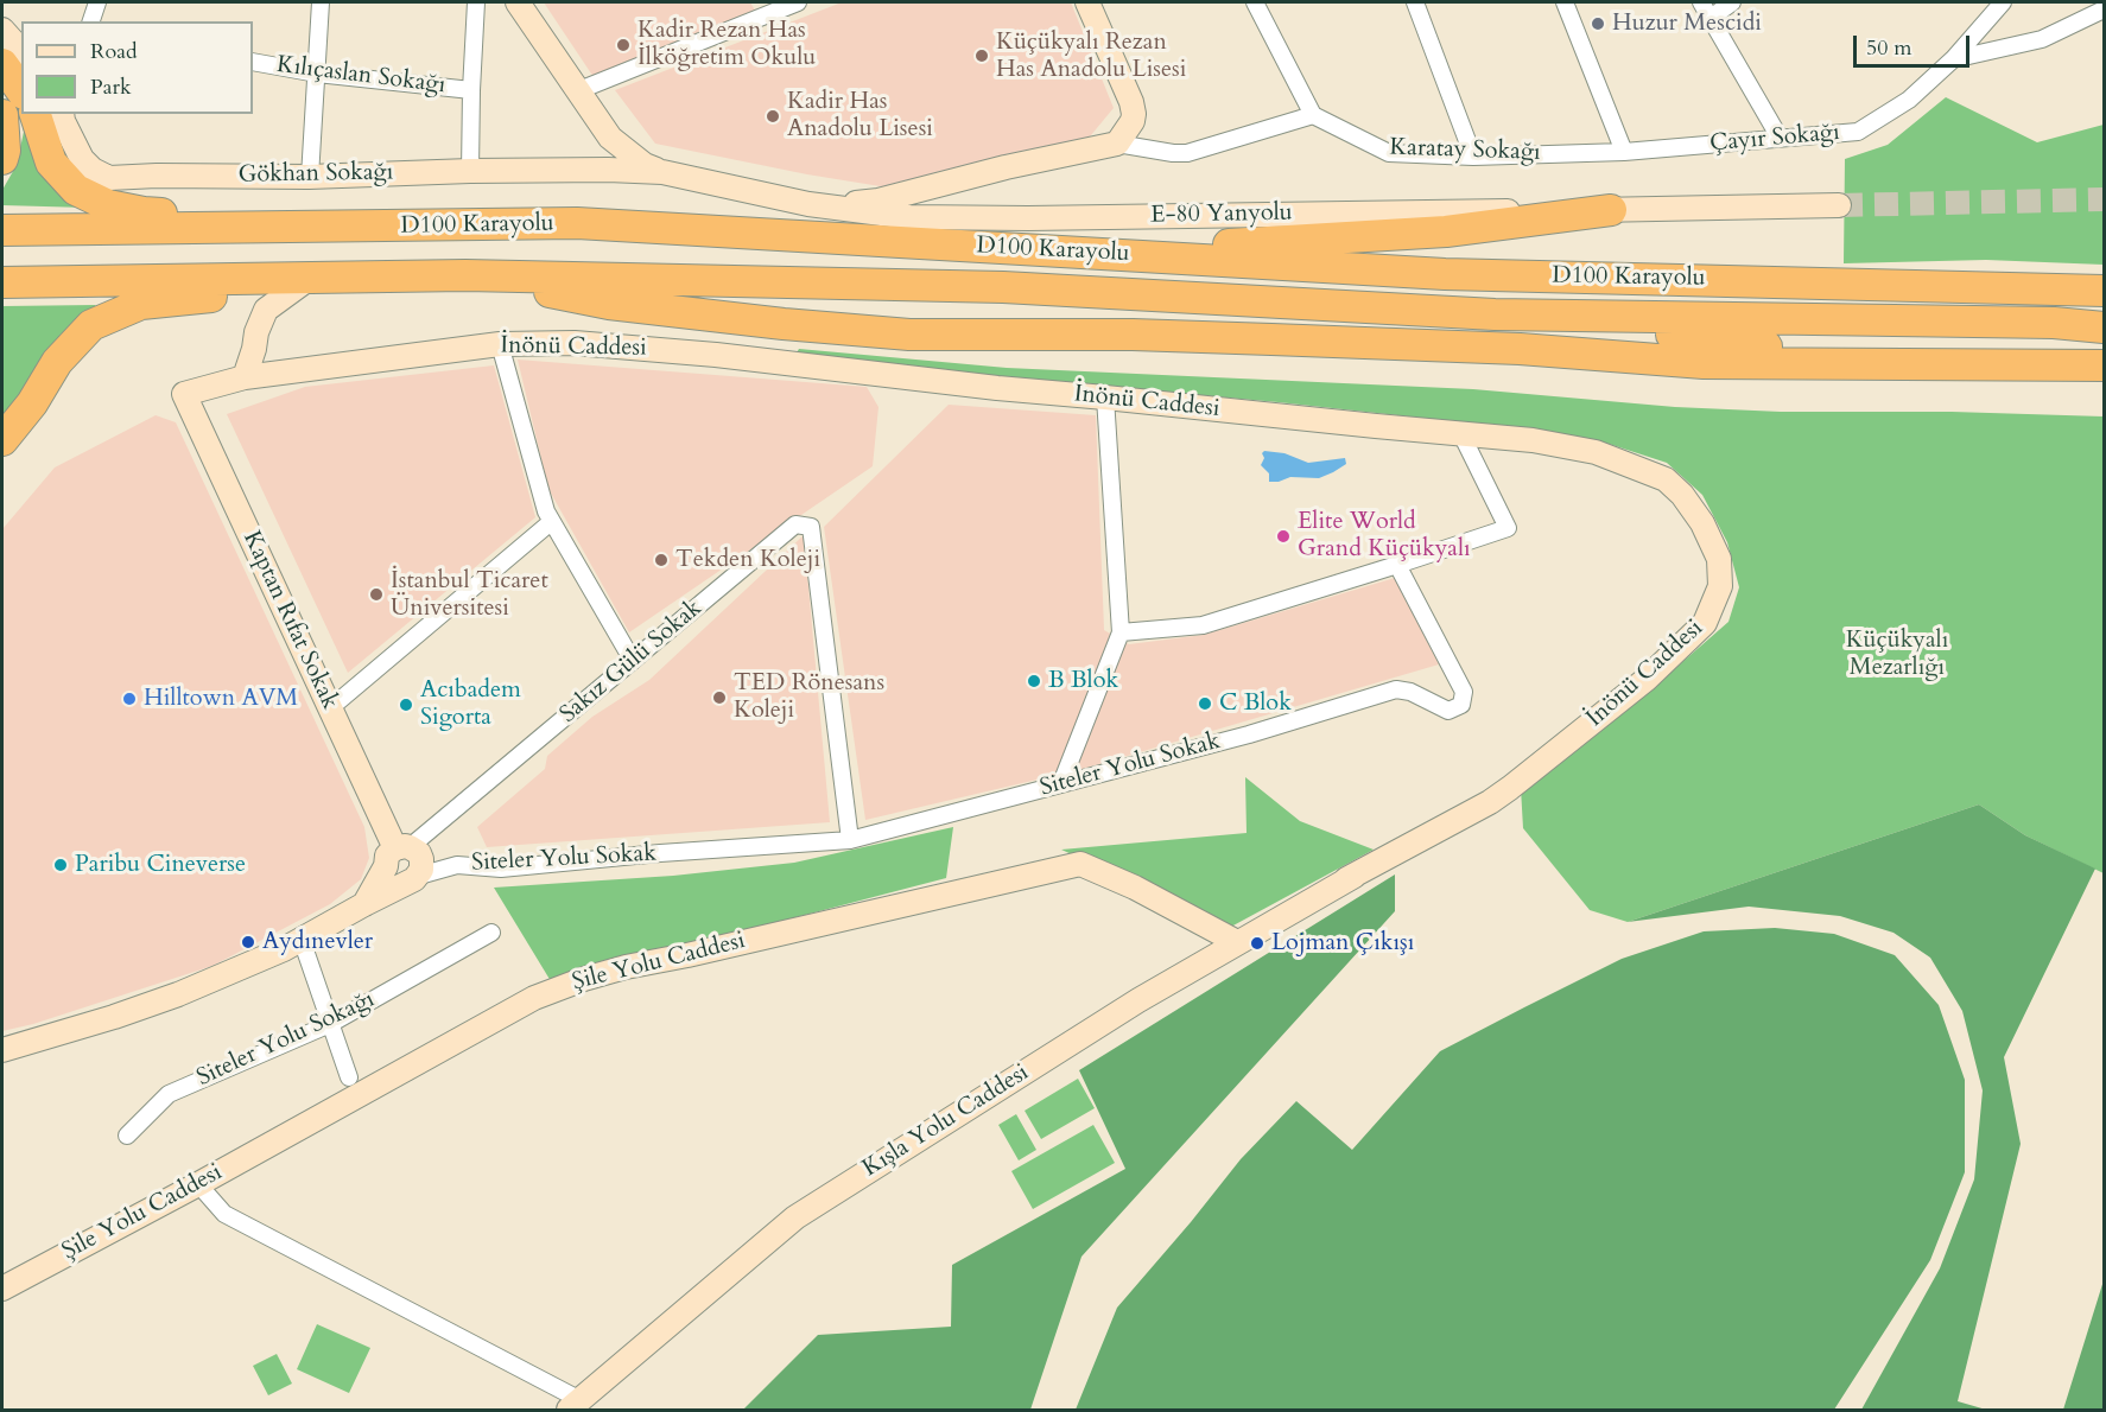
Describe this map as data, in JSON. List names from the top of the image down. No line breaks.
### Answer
{"streets":{"highway":["D100 Karayolu"],"street":["Kılıçaslan Sokağı","Çayır Sokağı","Karatay Sokağı","Gökhan Sokağı","E-80 Yanyolu","İnönü Caddesi","Kaptan Rıfat Sokak","Sakız Gülü Sokak","Siteler Yolu Sokak","Şile Yolu Caddesi","Siteler Yolu Sokağı","Kışla Yolu Caddesi"]},"crossings":[["Çayır Sokağı","Karatay Sokağı"],["Gökhan Sokağı","E-80 Yanyolu"],["İnönü Caddesi","Kaptan Rıfat Sokak"],["İnönü Caddesi","Kışla Yolu Caddesi"],["Kaptan Rıfat Sokak","Sakız Gülü Sokak"],["Kaptan Rıfat Sokak","Siteler Yolu Sokak"],["Sakız Gülü Sokak","Siteler Yolu Sokak"],["Şile Yolu Caddesi","Kışla Yolu Caddesi"]],"parks":["Küçükyalı Mezarlığı"],"places":["Huzur Mescidi","Kadir Rezan Has İlköğretim Okulu","Küçükyalı Rezan Has Anadolu Lisesi","Kadir Has Anadolu Lisesi","Elite World Grand Küçükyalı","Tekden Koleji","İstanbul Ticaret Üniversitesi","B Blok","TED Rönesans Koleji","Hilltown AVM","C Blok","Acıbadem Sigorta","Paribu Cineverse","Aydınevler","Lojman Çıkışı"],"legend":["Road","Park"],"scale_bar":"50 m"}
